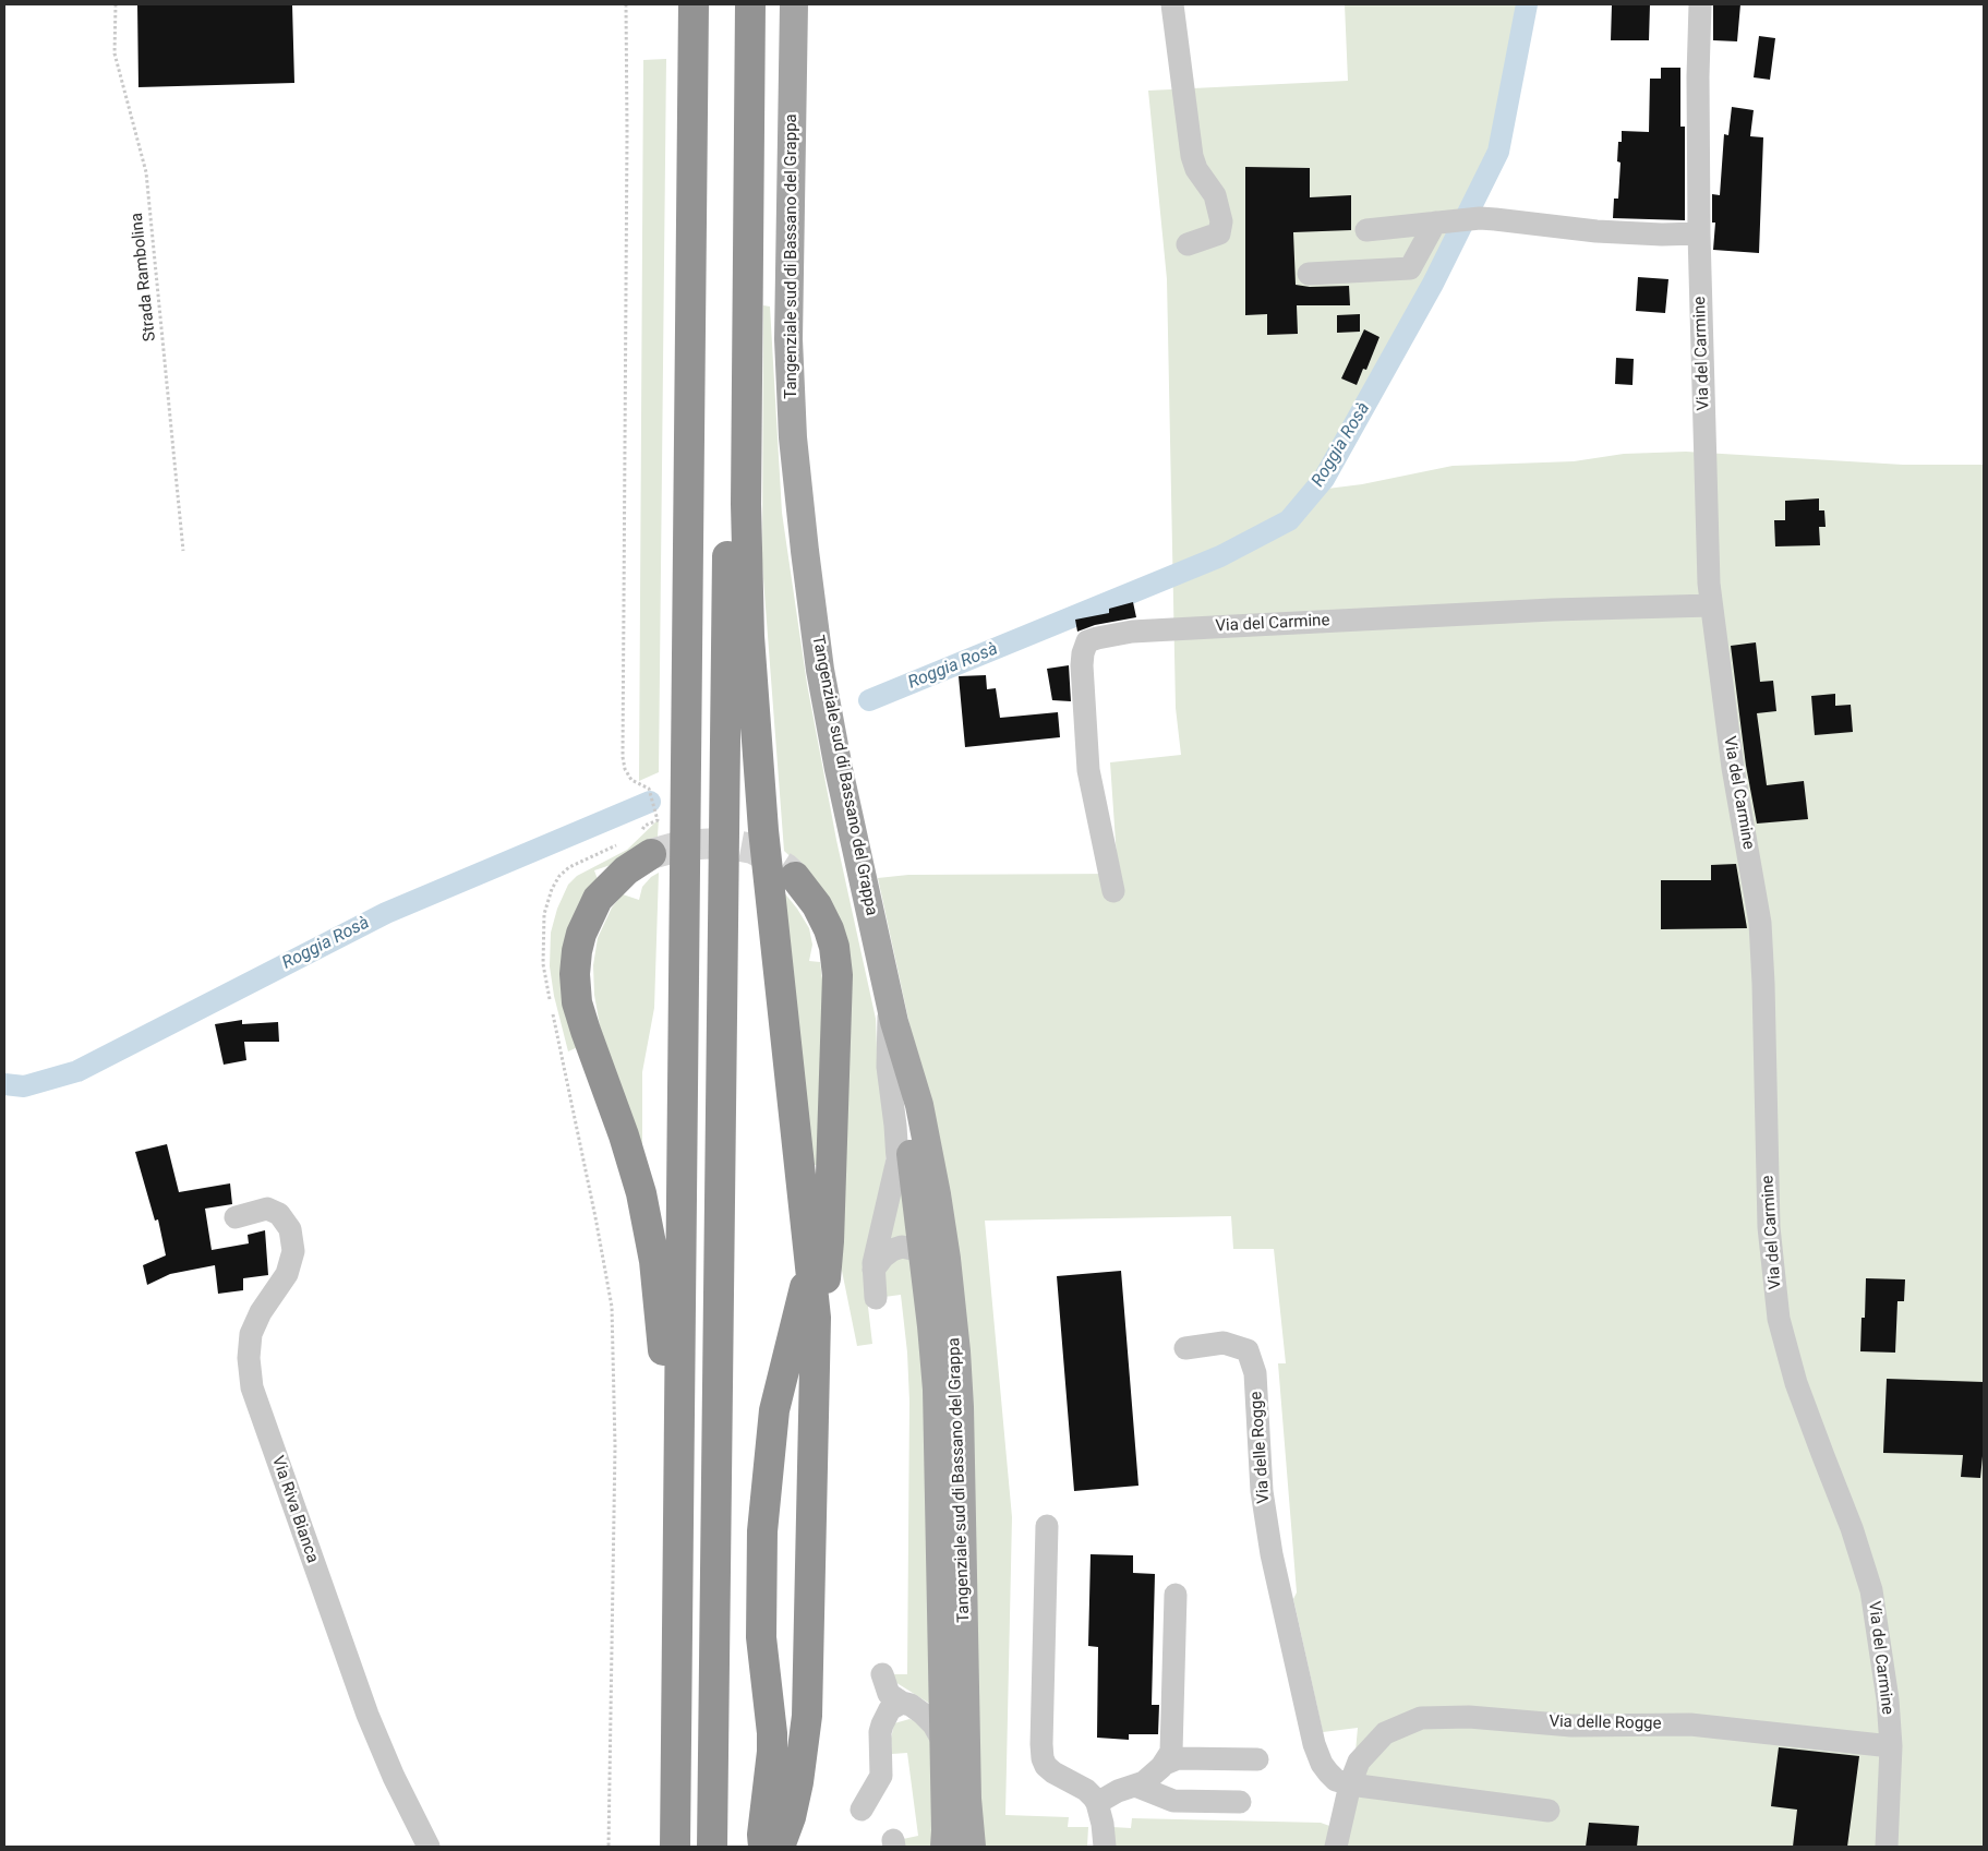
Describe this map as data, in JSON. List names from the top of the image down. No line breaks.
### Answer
{"streets":{"main road":["Tangenziale sud di Bassano del Grappa"],"street":["Via del Carmine","Via delle Rogge","Via Riva Bianca"],"path":["Strada Rambolina"]},"crossings":[["Via del Carmine","Via delle Rogge"]],"water":["Roggia Rosà"]}
